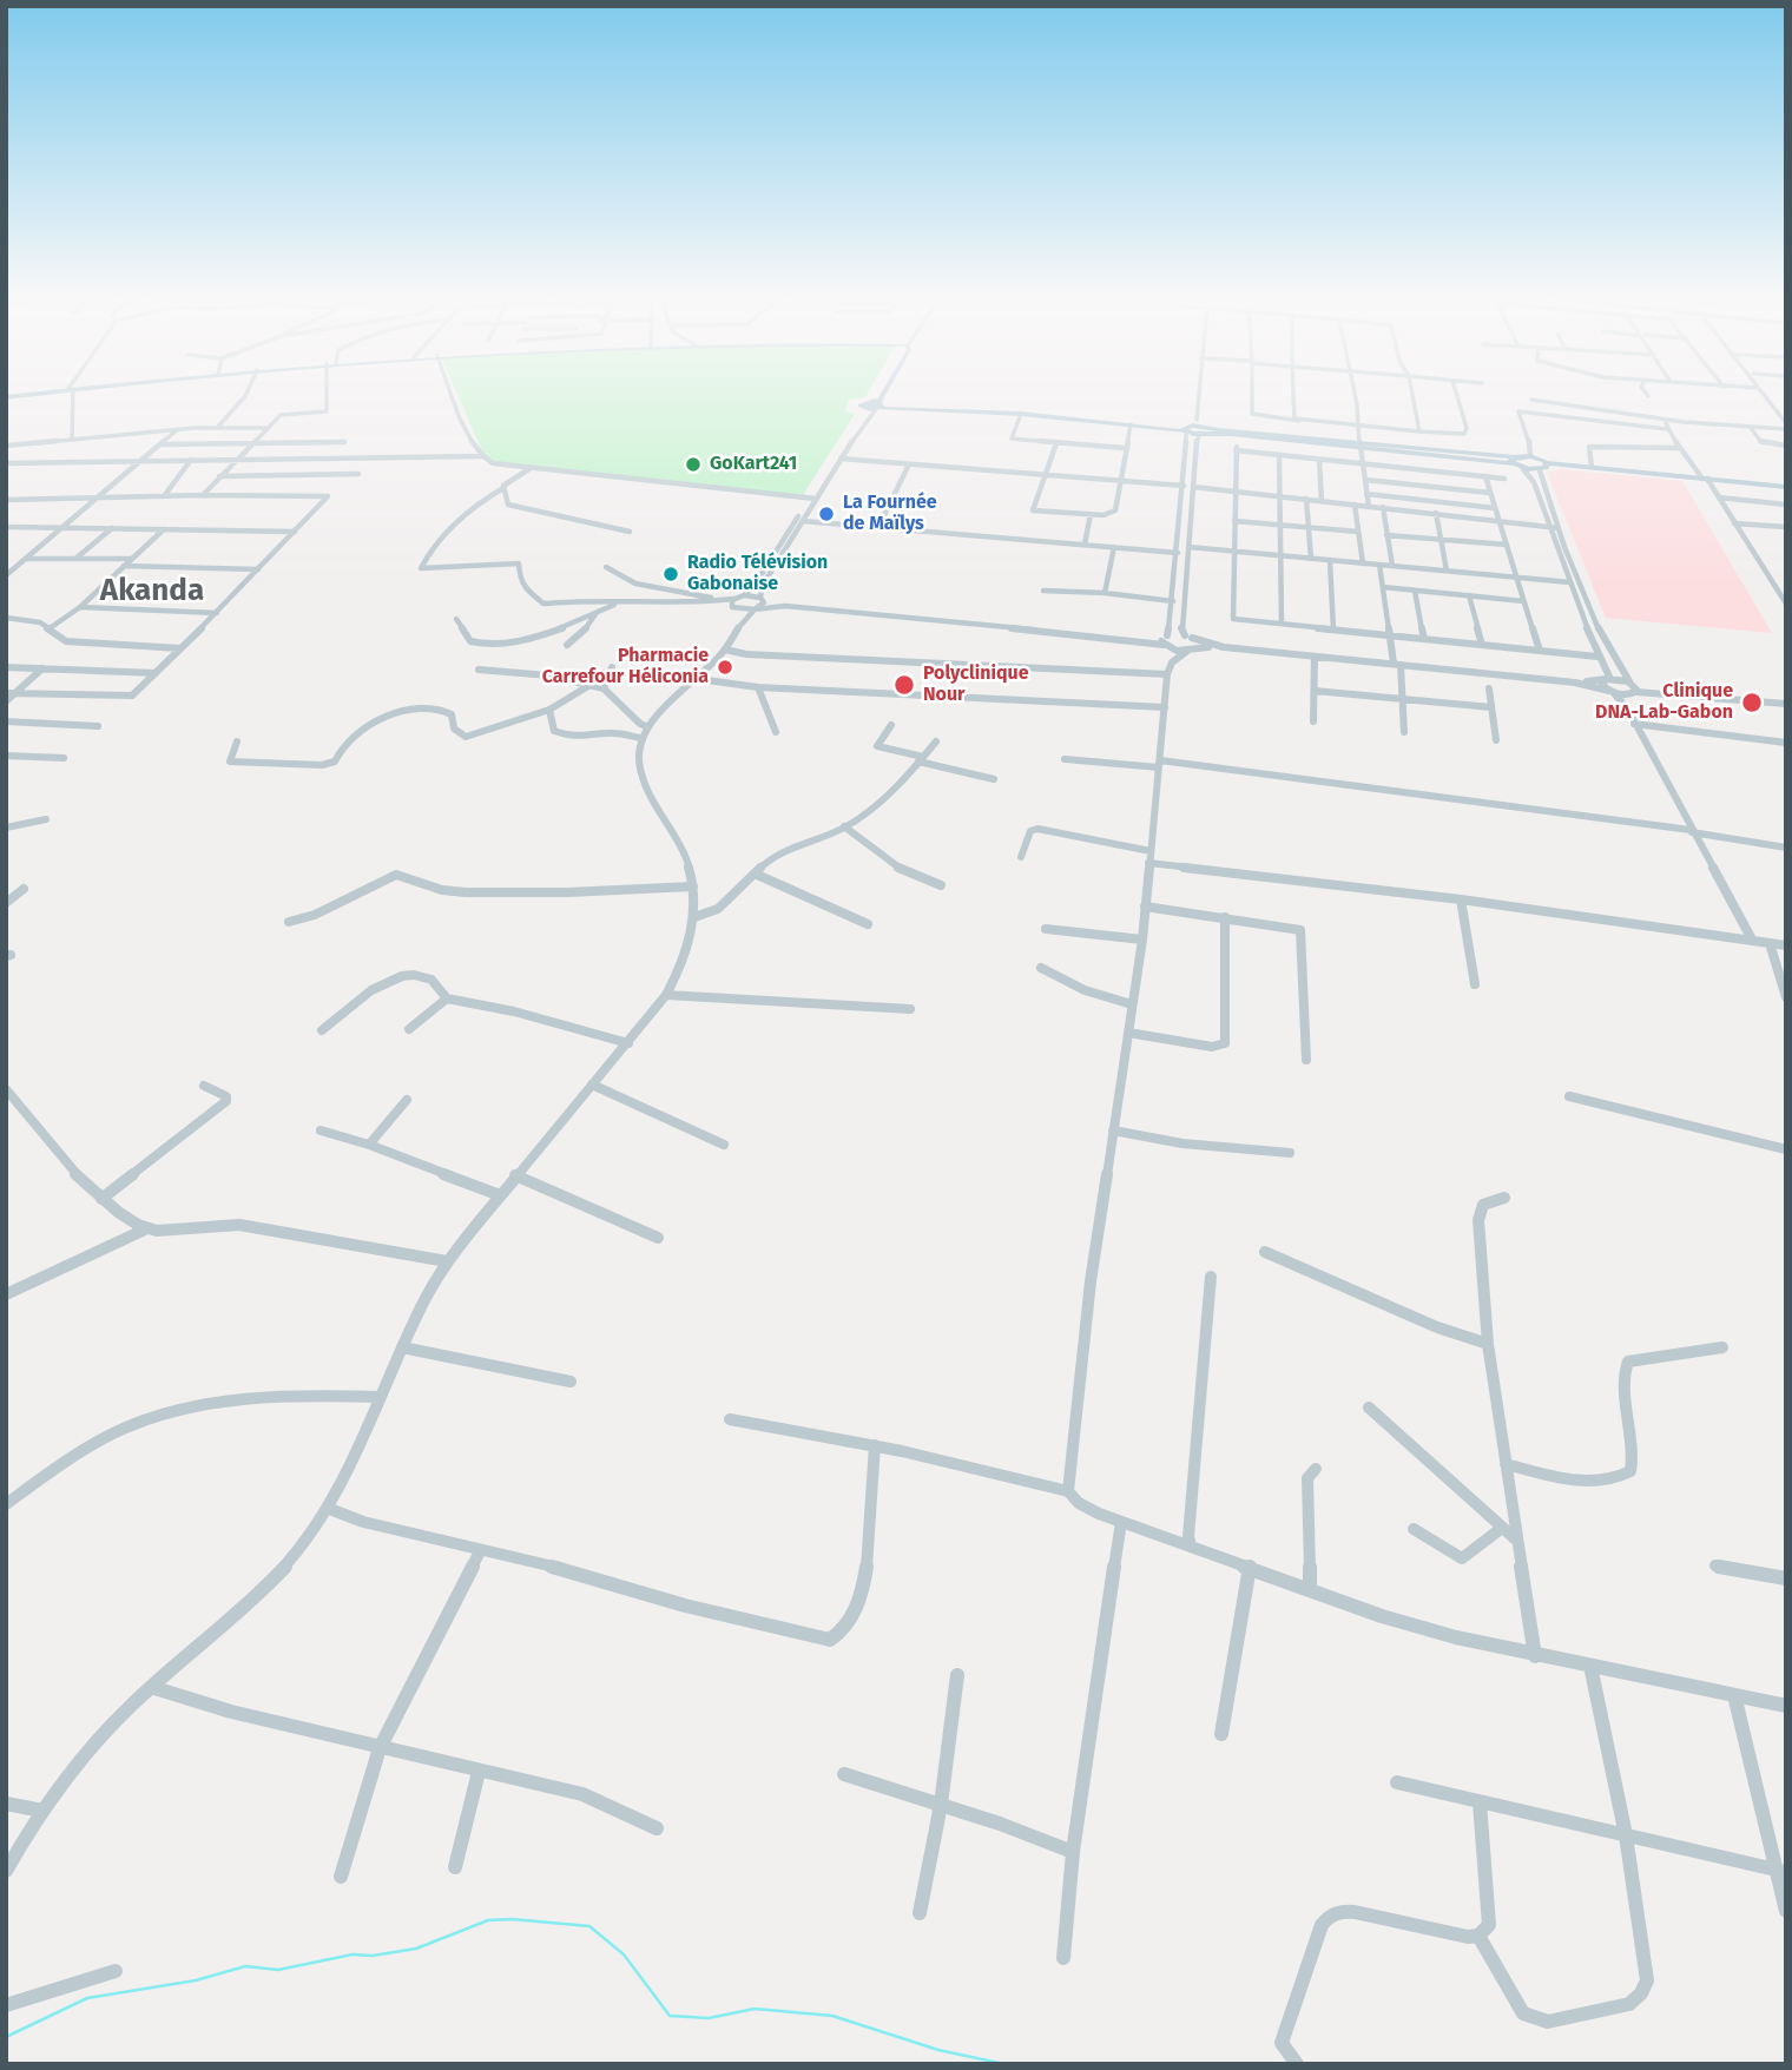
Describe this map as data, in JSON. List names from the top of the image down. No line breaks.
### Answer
{"districts":["Akanda"],"places":["GoKart241","La Fournée de Maïlys","Radio Télévision Gabonaise","Pharmacie Carrefour Héliconia","Polyclinique Nour","Clinique DNA-Lab-Gabon"]}
